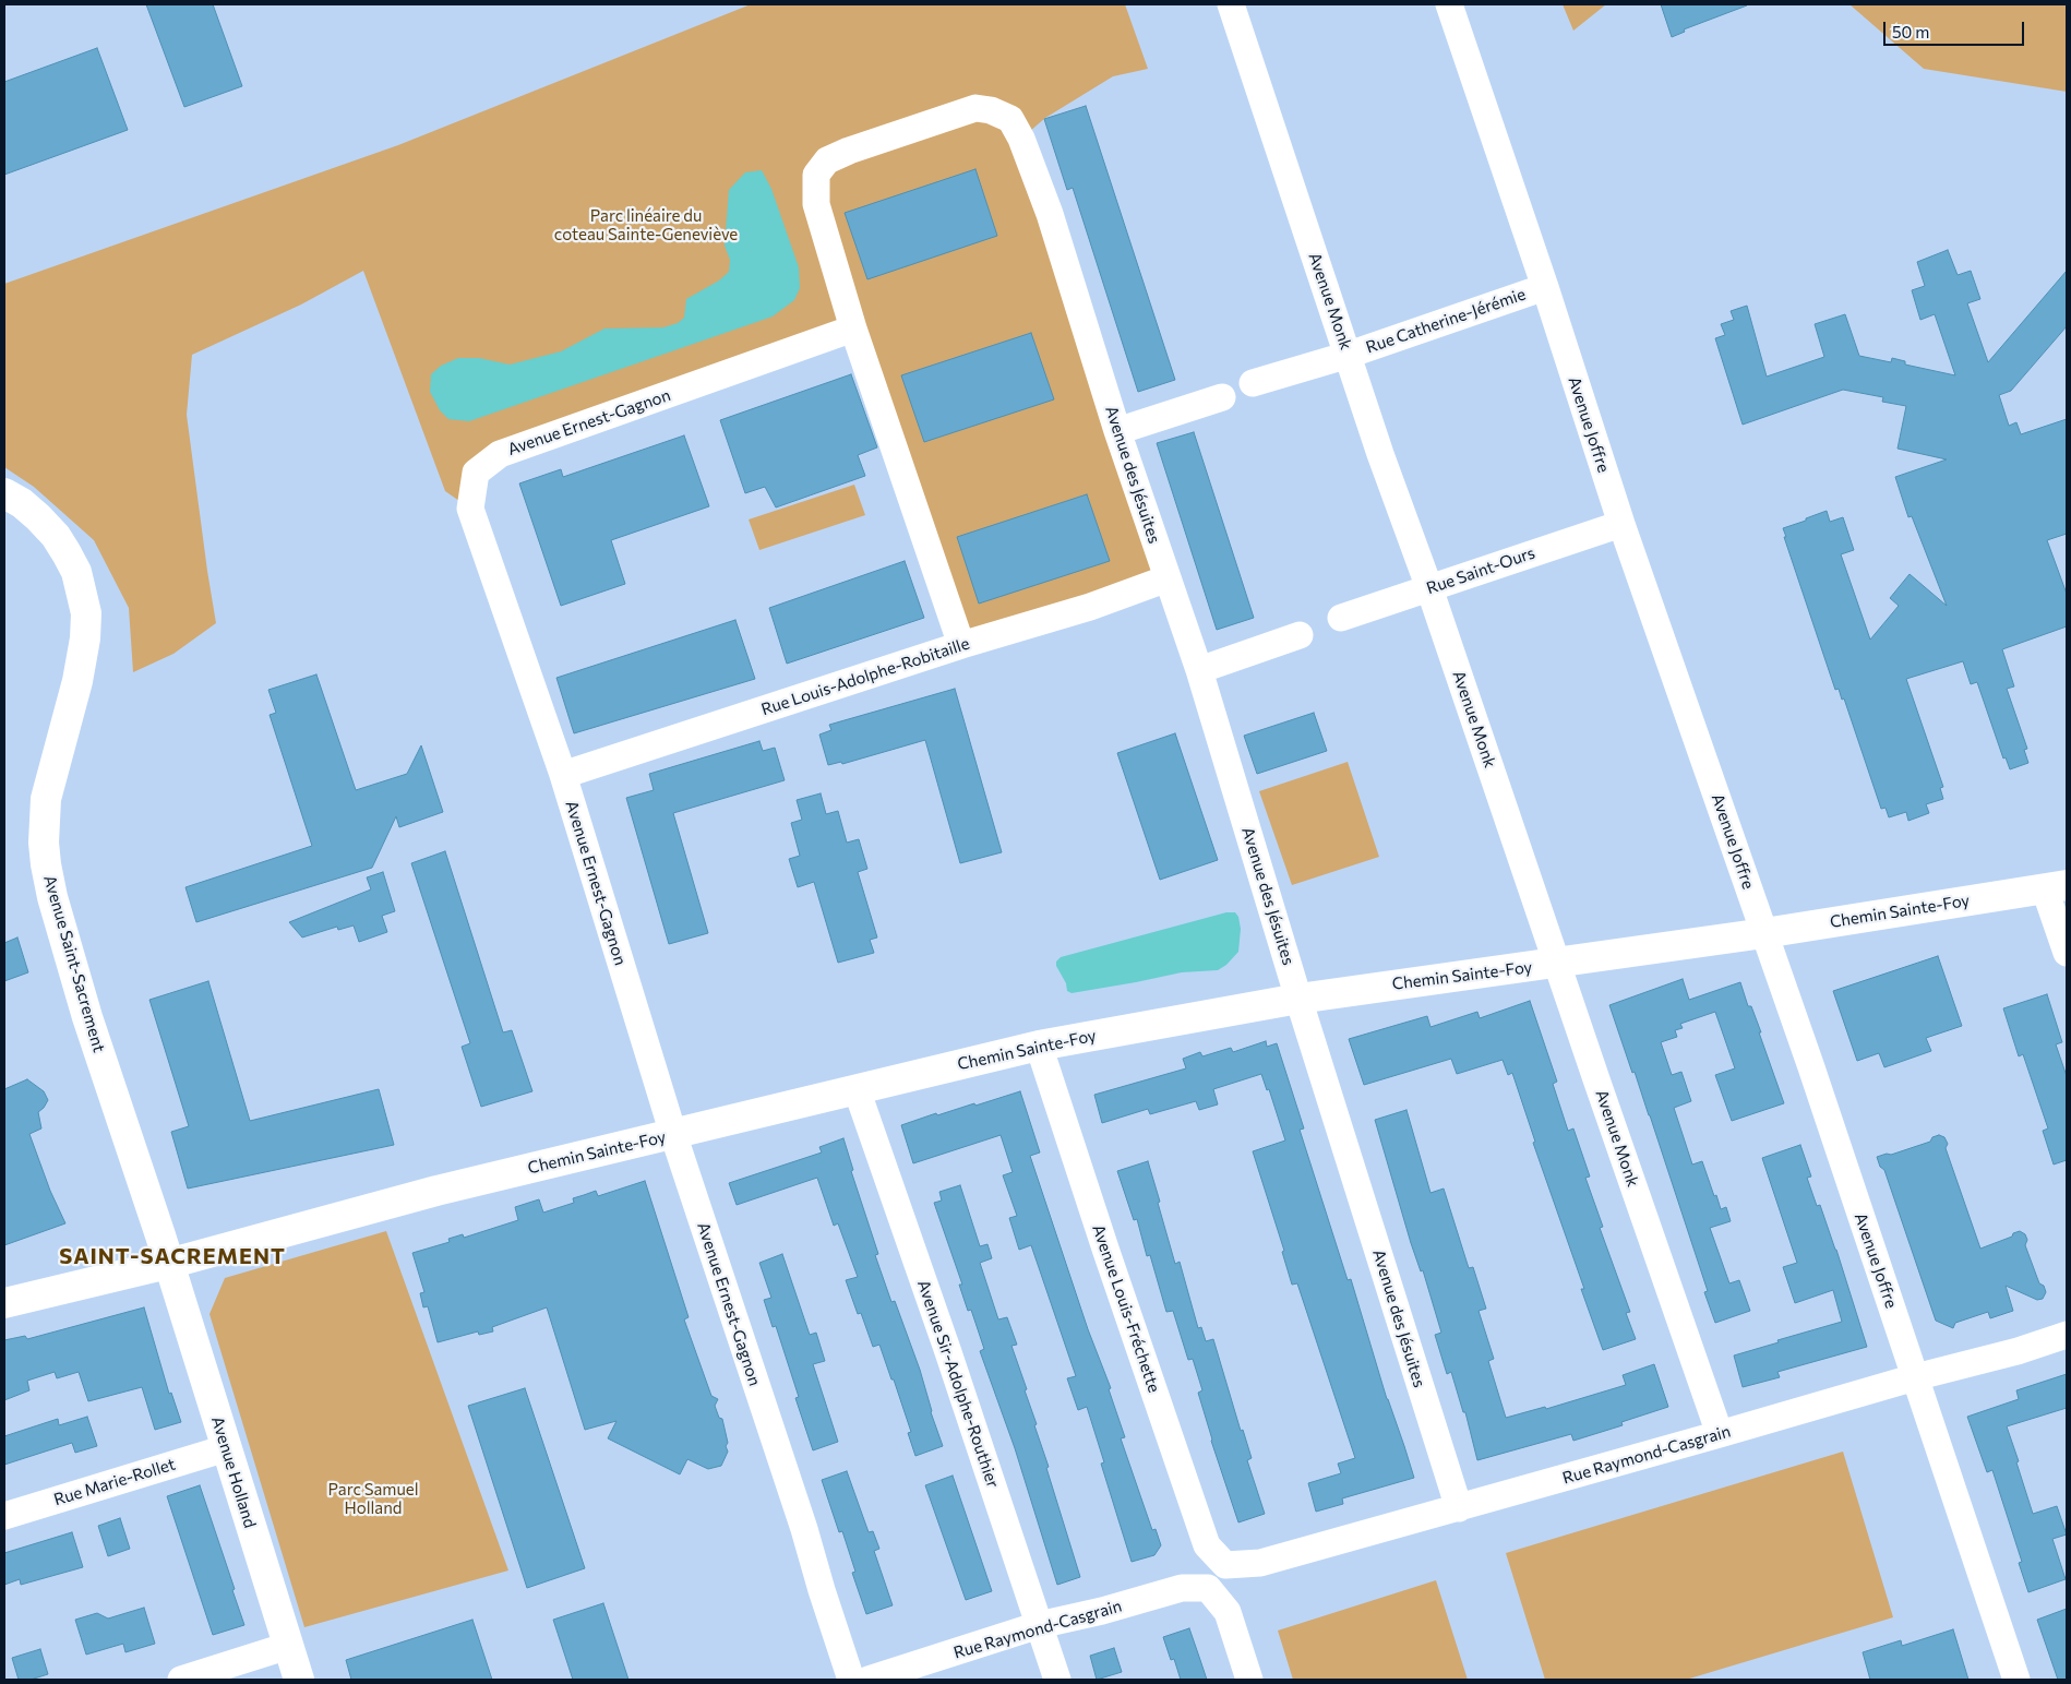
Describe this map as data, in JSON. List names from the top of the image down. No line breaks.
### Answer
{"streets":{"main road":["Chemin Sainte-Foy","Avenue Saint-Sacrement","Avenue Holland"],"street":["Avenue Monk","Rue Catherine-Jérémie","Avenue Ernest-Gagnon","Avenue Joffre","Avenue des Jésuites","Rue Saint-Ours","Rue Louis-Adolphe-Robitaille","Avenue Louis-Fréchette","Avenue Sir-Adolphe-Routhier","Rue Raymond-Casgrain","Rue Marie-Rollet"]},"crossings":[["Avenue Monk","Rue Catherine-Jérémie"],["Avenue Monk","Rue Saint-Ours"],["Avenue Monk","Chemin Sainte-Foy"],["Avenue Monk","Rue Raymond-Casgrain"],["Rue Catherine-Jérémie","Avenue Joffre"],["Avenue Ernest-Gagnon","Avenue des Jésuites"],["Avenue Ernest-Gagnon","Rue Louis-Adolphe-Robitaille"],["Avenue Ernest-Gagnon","Chemin Sainte-Foy"],["Avenue Joffre","Rue Saint-Ours"],["Avenue Joffre","Chemin Sainte-Foy"],["Avenue Joffre","Rue Raymond-Casgrain"],["Avenue des Jésuites","Rue Louis-Adolphe-Robitaille"],["Avenue des Jésuites","Chemin Sainte-Foy"],["Avenue des Jésuites","Rue Raymond-Casgrain"],["Chemin Sainte-Foy","Avenue Saint-Sacrement"],["Chemin Sainte-Foy","Avenue Louis-Fréchette"],["Chemin Sainte-Foy","Avenue Sir-Adolphe-Routhier"],["Chemin Sainte-Foy","Avenue Holland"],["Avenue Saint-Sacrement","Avenue Holland"],["Avenue Louis-Fréchette","Rue Raymond-Casgrain"],["Avenue Sir-Adolphe-Routhier","Rue Raymond-Casgrain"],["Avenue Holland","Rue Marie-Rollet"]],"districts":["SAINT-SACREMENT"],"parks":["Parc linéaire du coteau Sainte-Geneviève","Parc Samuel Holland"],"scale_bar":"50 m"}
